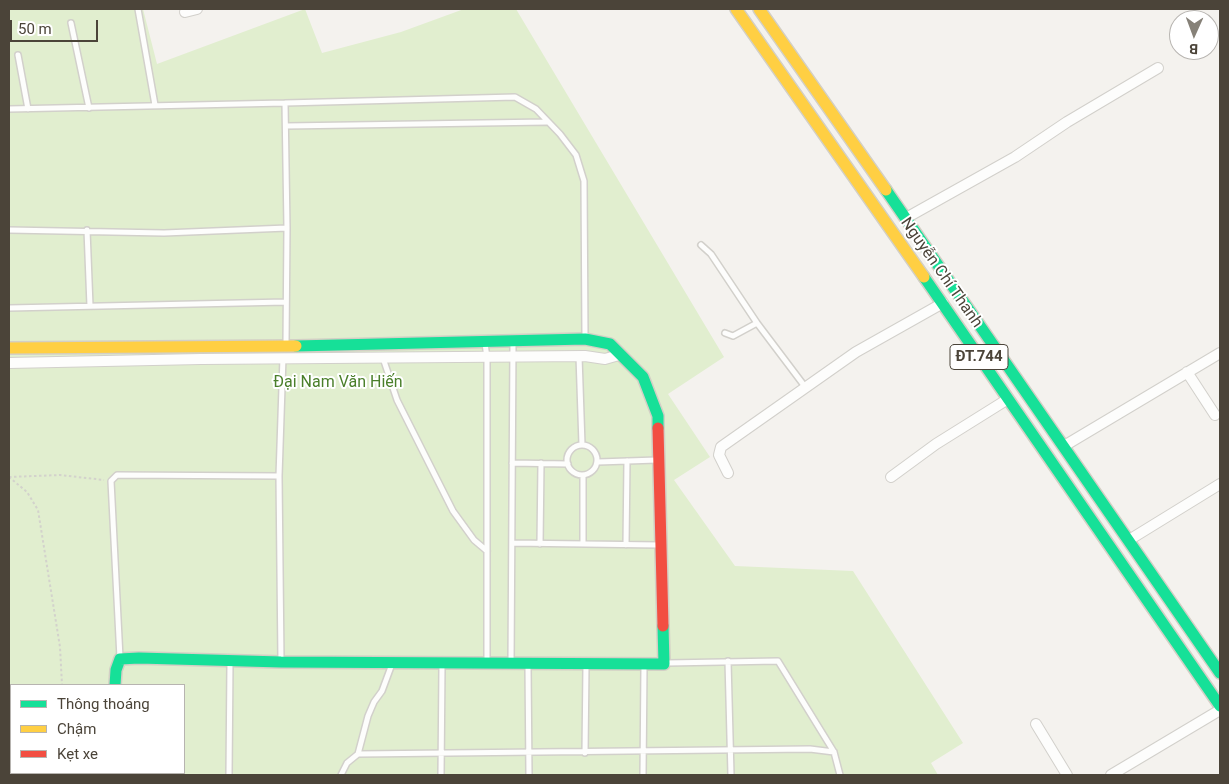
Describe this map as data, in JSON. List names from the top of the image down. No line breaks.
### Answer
{"streets":{"main road":["Nguyễn Chí Thanh","ĐT.744"]},"parks":["Đại Nam Văn Hiến"],"legend":["Thông thoáng","Chậm","Kẹt xe"],"scale_bar":"50 m","north":"bottom"}
